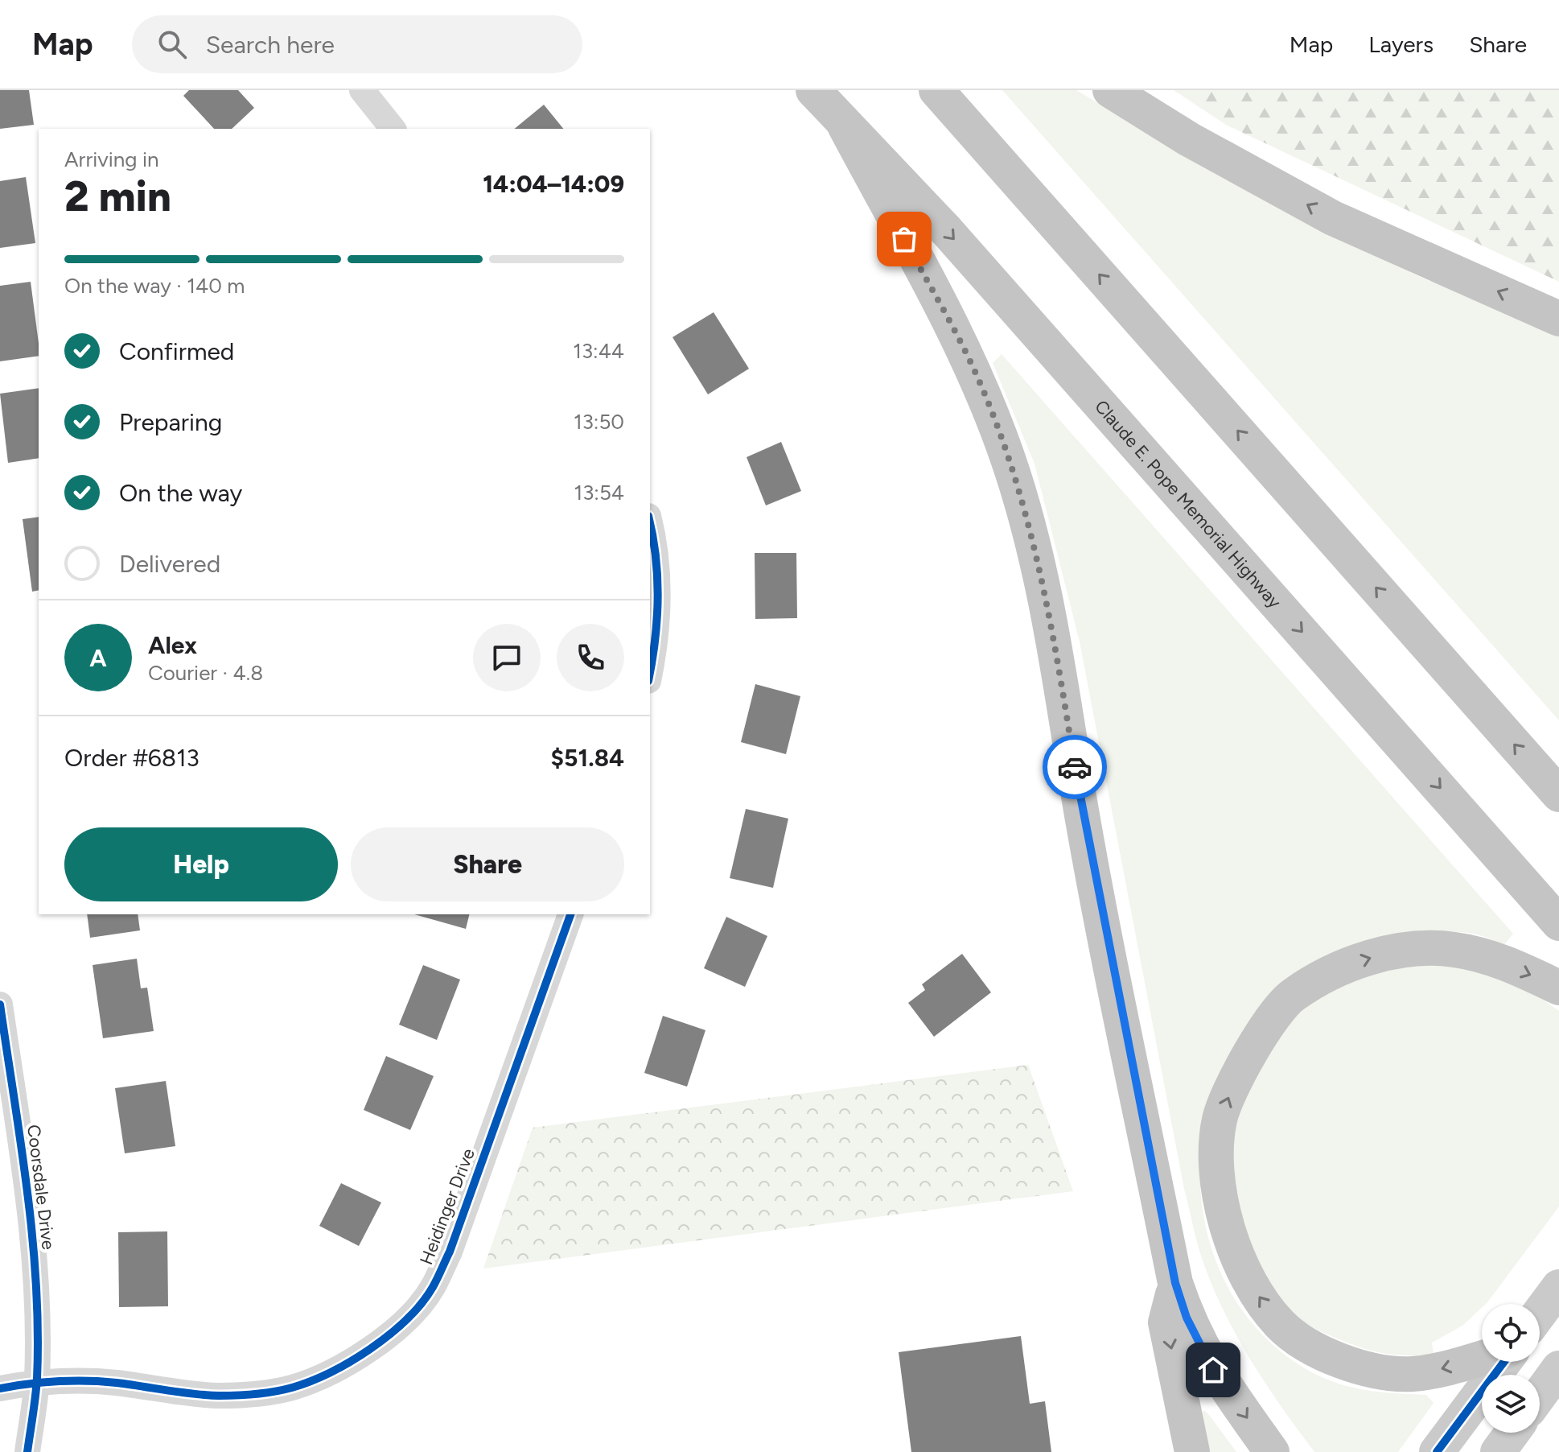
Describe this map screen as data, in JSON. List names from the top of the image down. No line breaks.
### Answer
{"streets":{"highway":["Claude E. Pope Memorial Highway"],"street":["Coorsdale Drive","Heidinger Drive"]},"crossings":[["Coorsdale Drive","Heidinger Drive"]],"page":{"header":"Map","search":"Search here","nav":["Map","Layers","Share"],"heading":["2 min","Arriving in","14:04–14:09"],"panel":["Alex","Courier · 4.8","Order #6813","$51.84"],"bar":"On the way · 140 m","list":[["Confirmed","13:44"],["Preparing","13:50"],["On the way","13:54"],"Delivered"],"round":"A","buttons":["Help","Share"]}}
